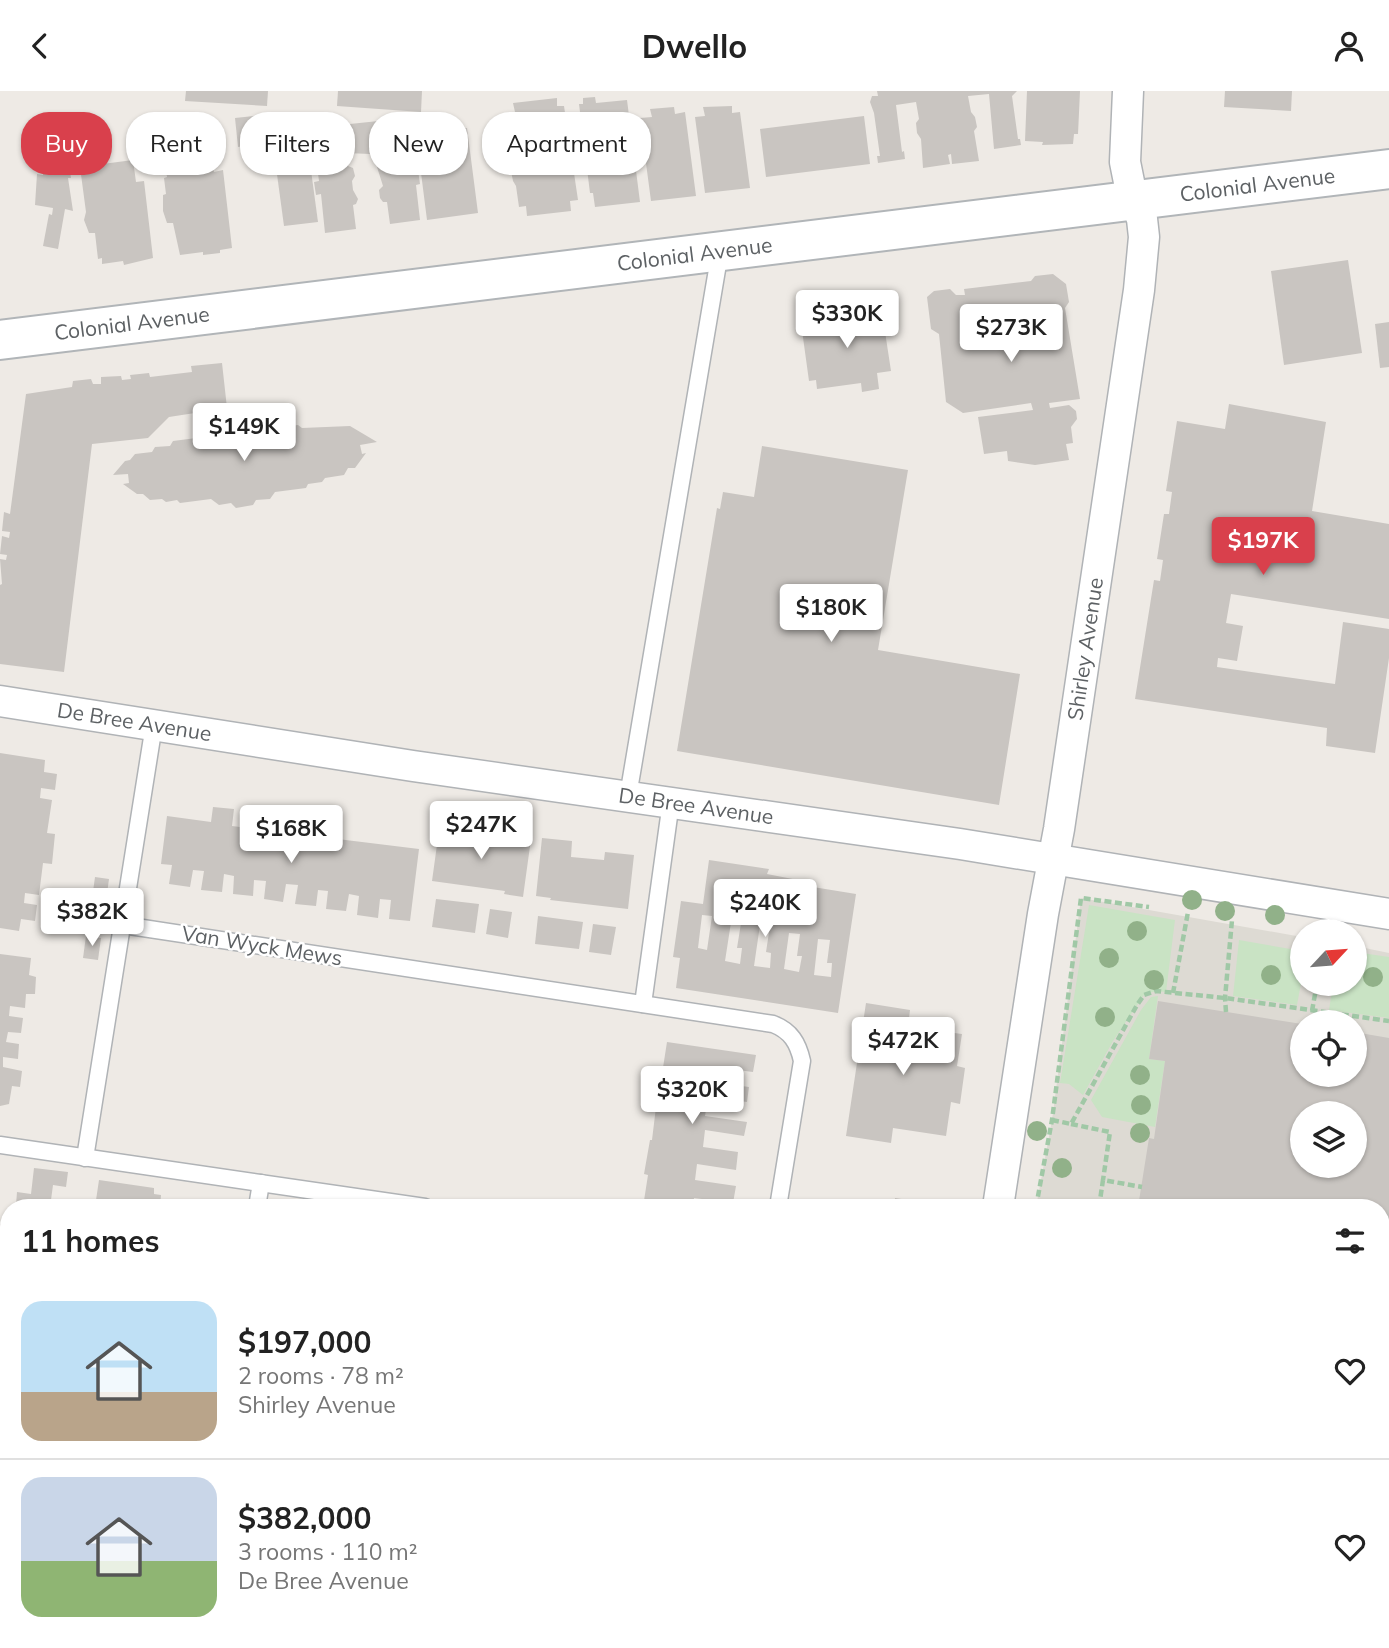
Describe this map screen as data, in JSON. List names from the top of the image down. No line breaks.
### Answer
{"streets":{"street":["Colonial Avenue","Shirley Avenue","De Bree Avenue"],"lane":["Van Wyck Mews"]},"crossings":[["Colonial Avenue","Shirley Avenue"],["Shirley Avenue","De Bree Avenue"]],"north":"top right","page":{"header":"Dwello","chip":["Buy","Rent","Filters","New","Apartment"],"price":["$330K","$273K","$149K","$197K","$180K","$247K","$168K","$240K","$382K","$472K","$320K"],"heading":"11 homes","list":[{"name":"$197,000","note":"2 rooms · 78 m² · Shirley Avenue"},{"name":"$382,000","note":"3 rooms · 110 m² · De Bree Avenue"}]}}
